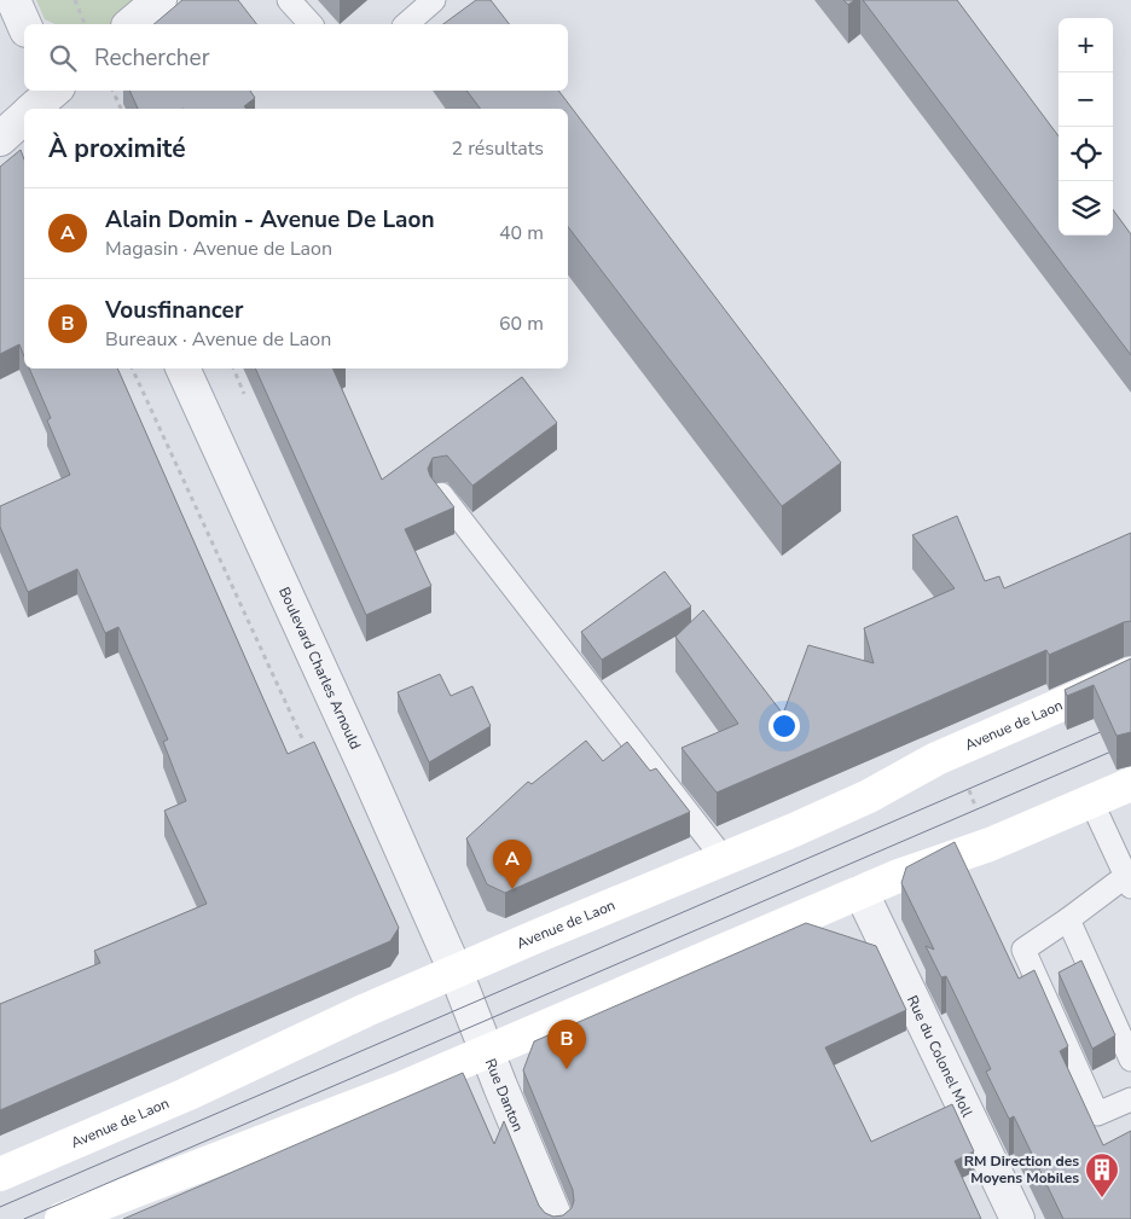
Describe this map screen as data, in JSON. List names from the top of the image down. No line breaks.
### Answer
{"streets":{"main road":["Avenue de Laon"],"street":["Boulevard Charles Arnould","Rue du Colonel Moll","Rue Danton"]},"crossings":[["Boulevard Charles Arnould","Avenue de Laon"],["Boulevard Charles Arnould","Rue Danton"],["Avenue de Laon","Rue Danton"]],"places":{"building":["RM Direction des Moyens Mobiles"]},"page":{"map_buttons":["+","−"],"search":"Rechercher","heading":["À proximité","2 résultats"],"list":[{"mark":"A","name":"Alain Domin - Avenue De Laon","note":"Magasin · Avenue de Laon","value":"40 m"},{"mark":"B","name":"Vousfinancer","note":"Bureaux · Avenue de Laon","value":"60 m"}],"pins":["A","B"]}}
